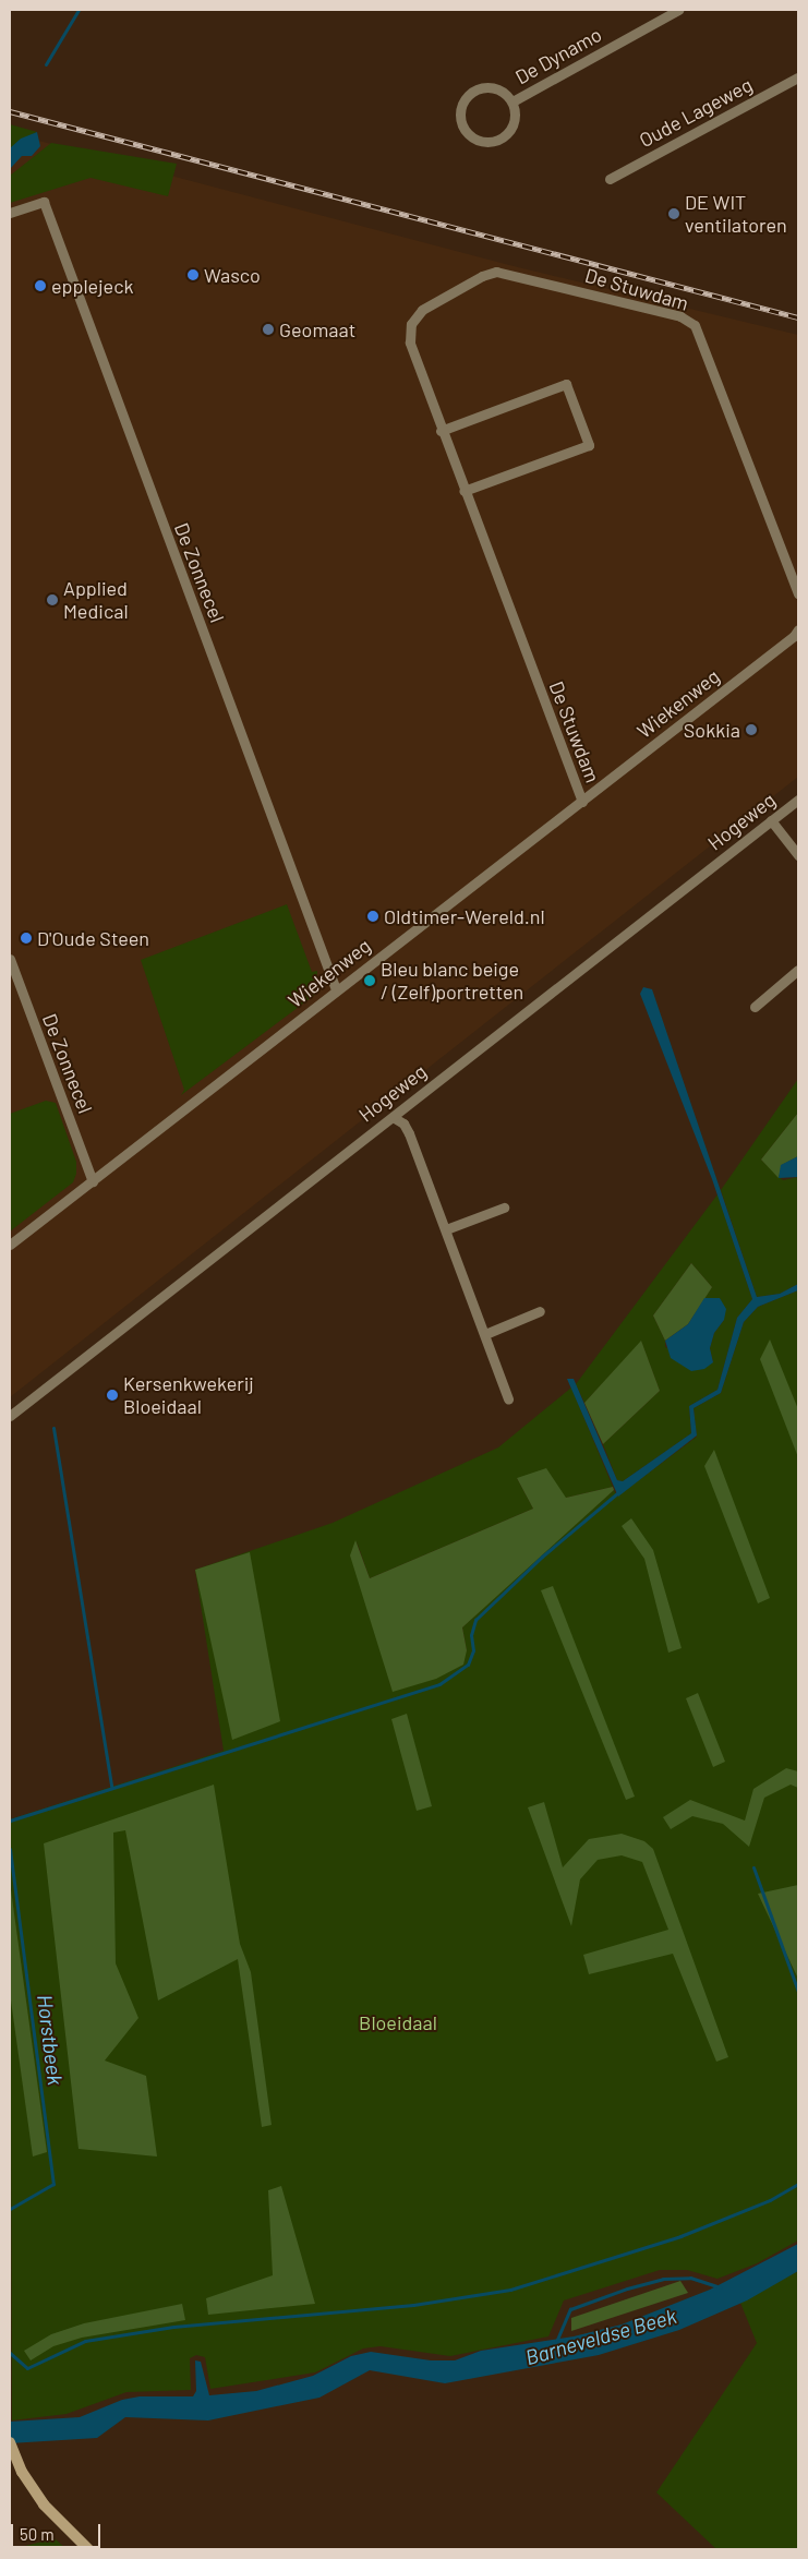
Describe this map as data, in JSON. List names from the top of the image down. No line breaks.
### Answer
{"streets":{"street":["De Dynamo","Oude Lageweg","De Stuwdam","De Zonnecel","Wiekenweg","Hogeweg"]},"crossings":[["De Stuwdam","Wiekenweg"],["De Zonnecel","Wiekenweg"]],"water":["Horstbeek","Barneveldse Beek"],"parks":["Bloeidaal"],"places":["DE WIT ventilatoren","Wasco","epplejeck","Geomaat","Applied Medical","Sokkia","Oldtimer-Wereld.nl","D'Oude Steen","Bleu blanc beige / (Zelf)portretten","Kersenkwekerij Bloeidaal"],"scale_bar":"50 m"}
